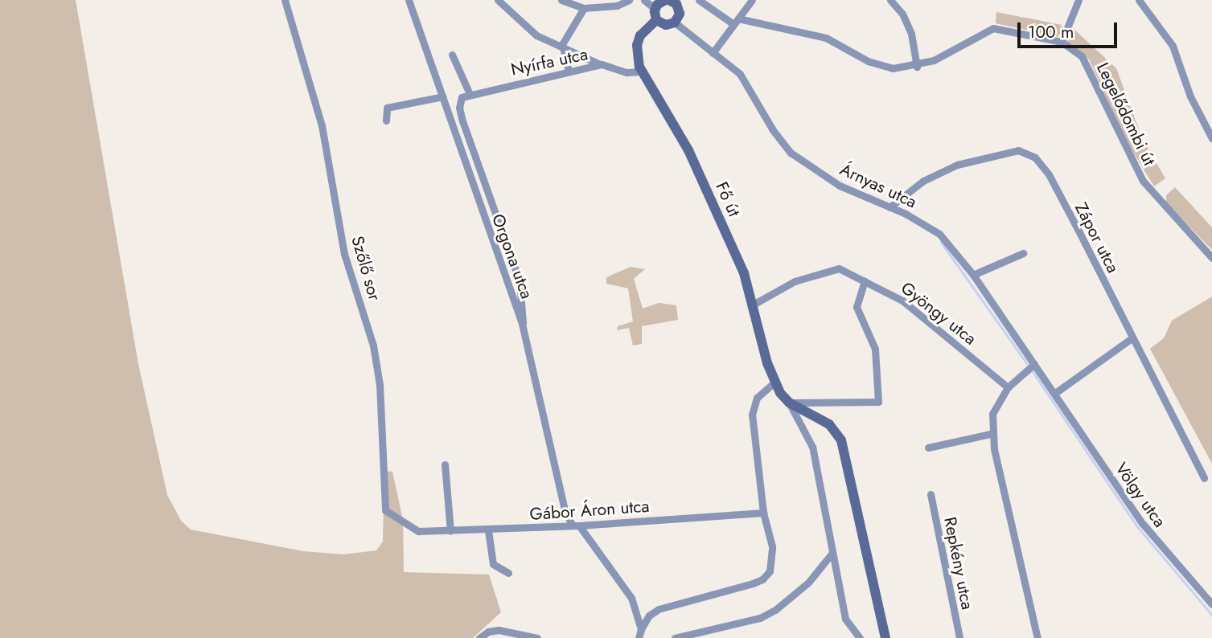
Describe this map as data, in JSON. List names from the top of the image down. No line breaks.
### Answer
{"streets":{"main road":["Fő út"],"street":["Nyírfa utca","Legelődombi út","Árnyas utca","Zápor utca","Orgona utca","Szőlő sor","Gyöngy utca","Völgy utca","Gábor Áron utca","Repkény utca"]},"crossings":[["Nyírfa utca","Fő út"],["Árnyas utca","Zápor utca"],["Árnyas utca","Völgy utca"],["Fő út","Gyöngy utca"],["Orgona utca","Gábor Áron utca"],["Szőlő sor","Gábor Áron utca"]],"scale_bar":"100 m"}
